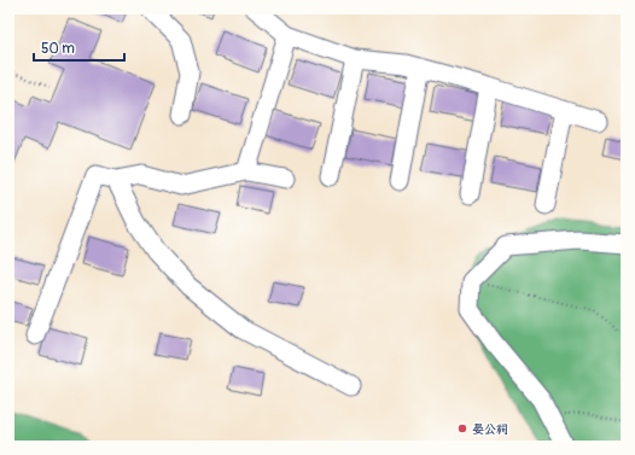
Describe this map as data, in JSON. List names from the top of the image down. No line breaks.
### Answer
{"places":["晏公祠"],"scale_bar":"50 m"}
